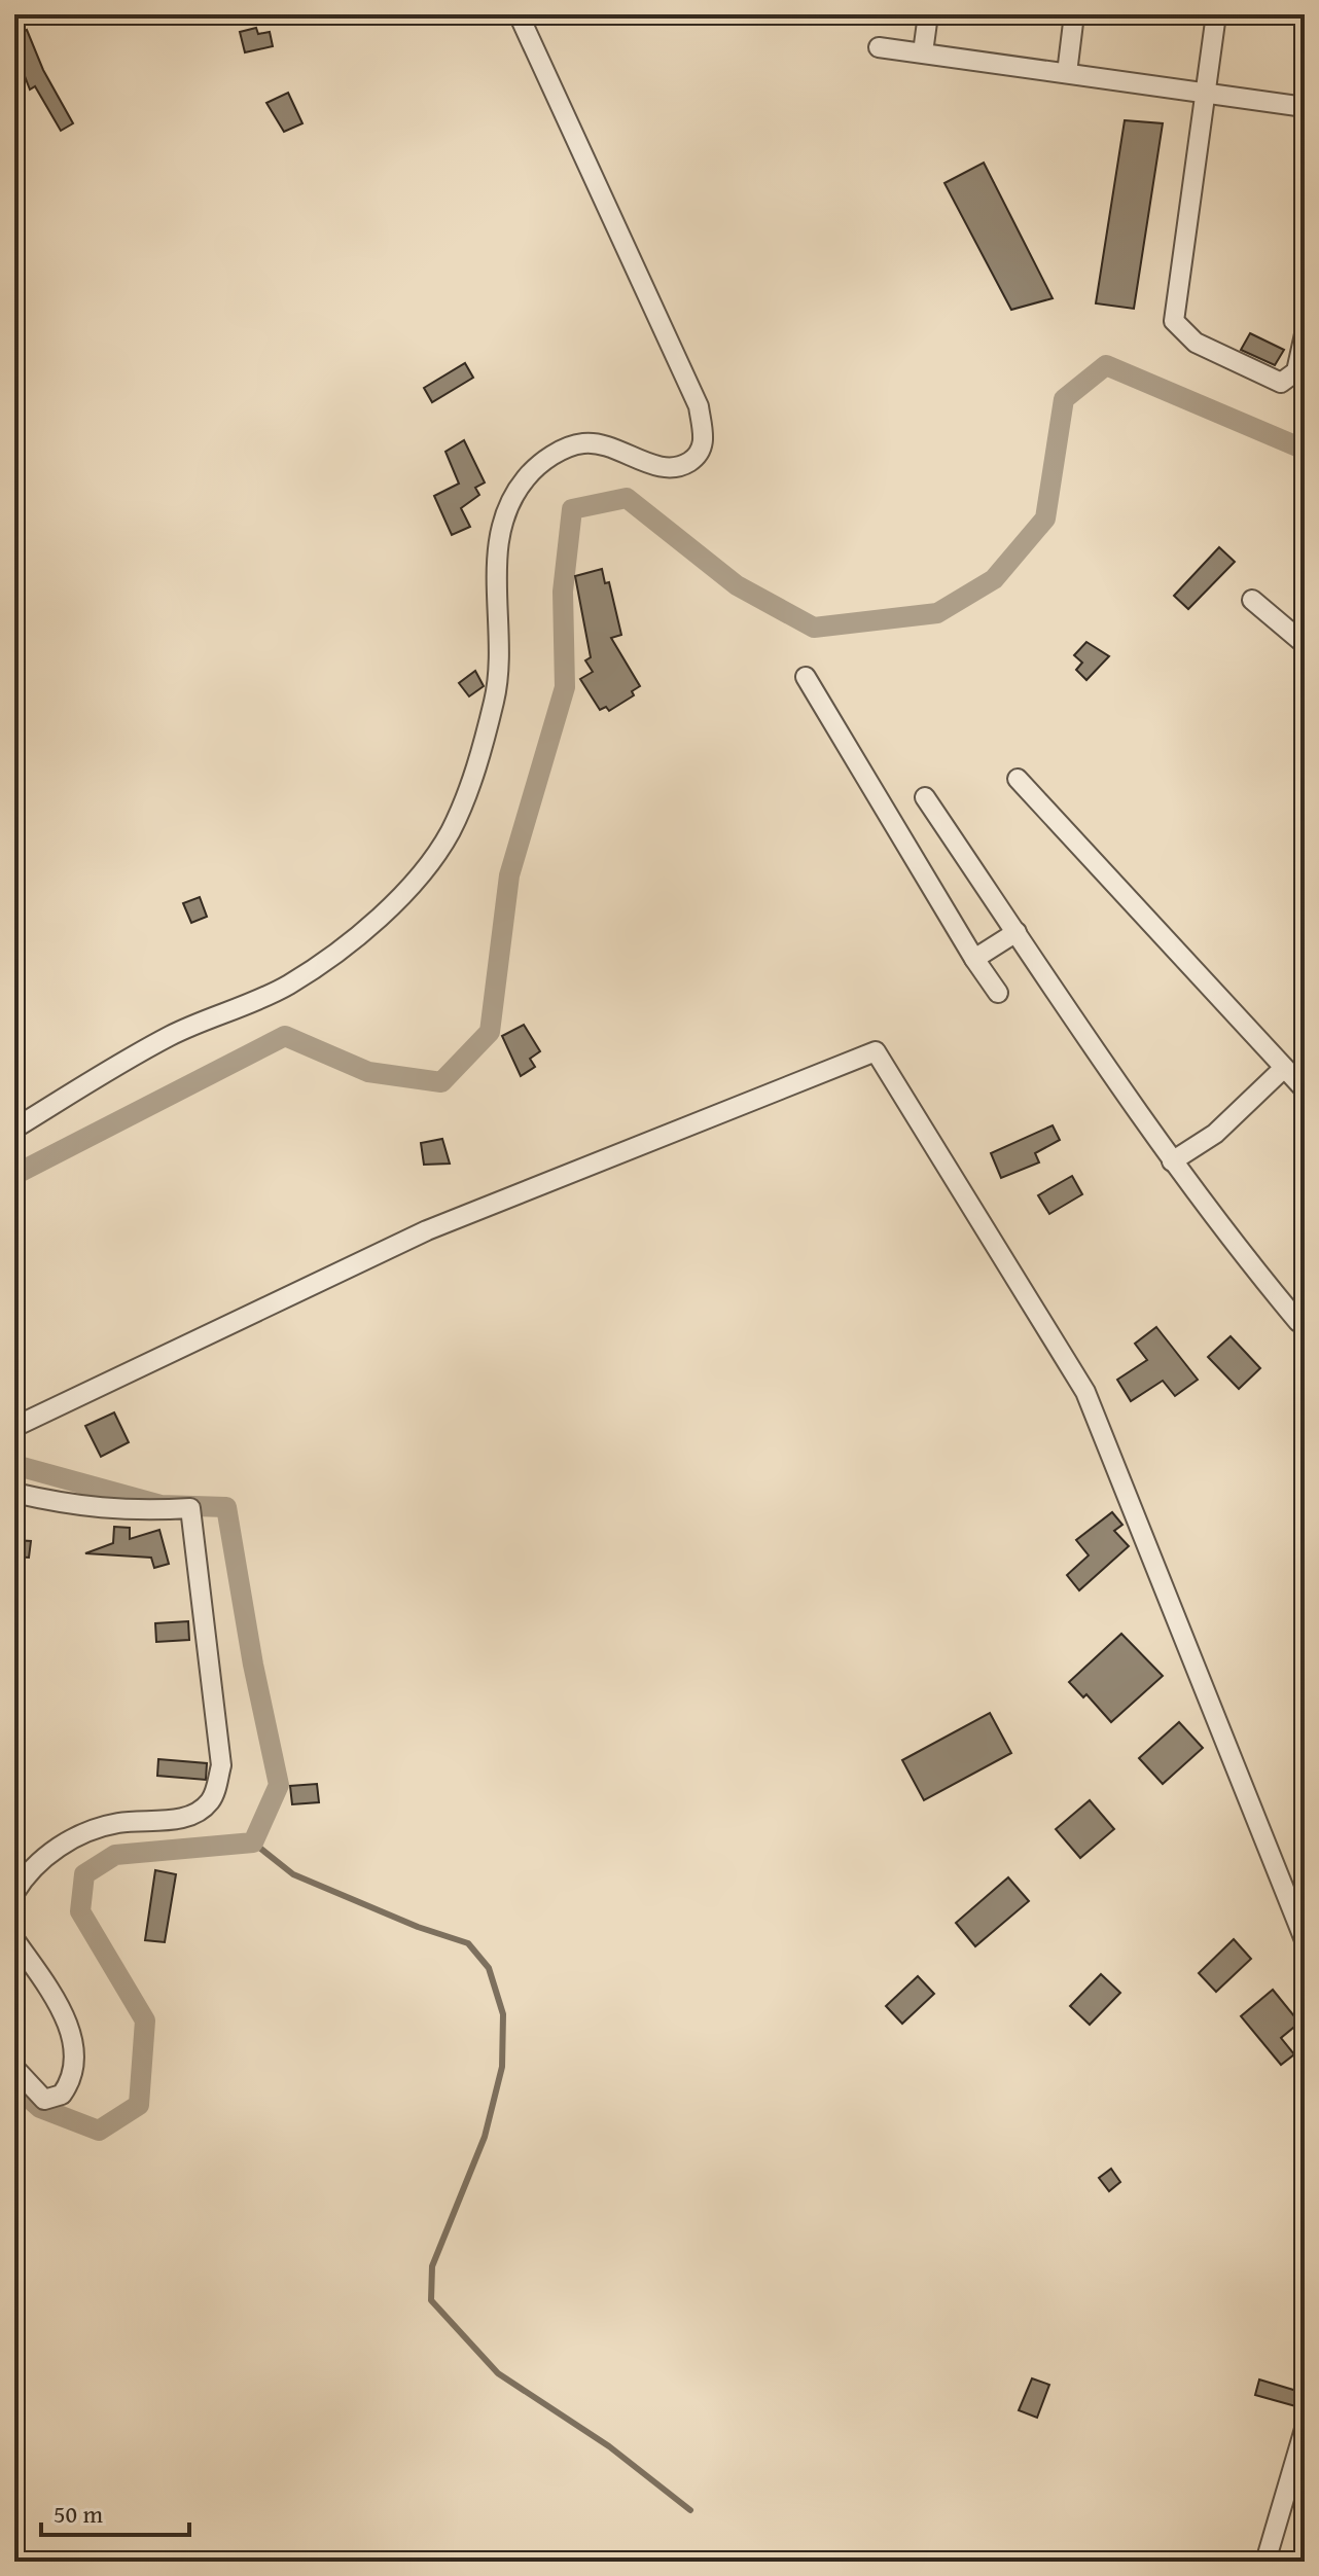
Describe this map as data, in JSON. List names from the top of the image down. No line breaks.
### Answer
{"scale_bar":"50 m"}
